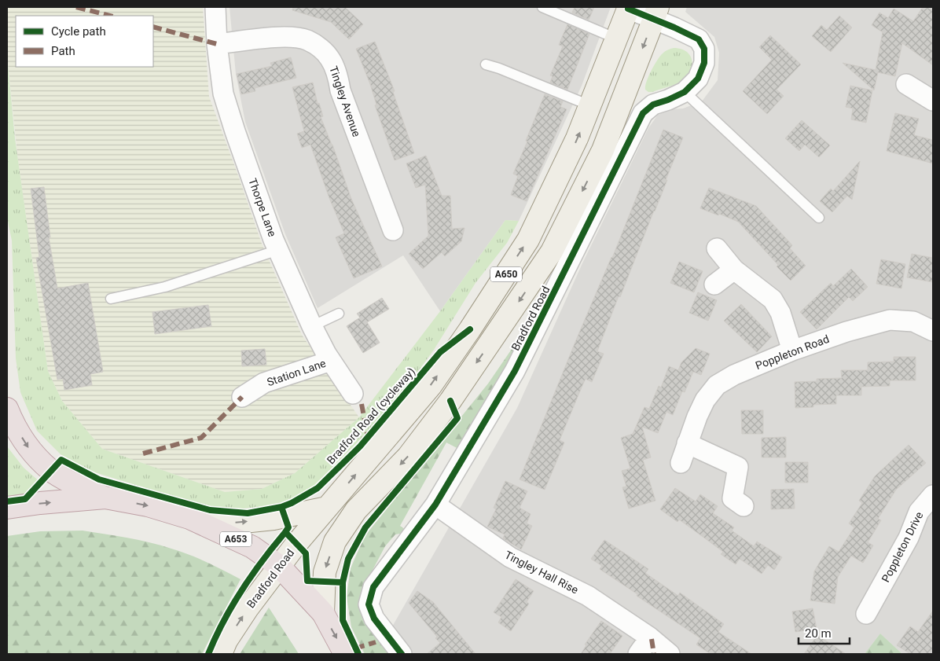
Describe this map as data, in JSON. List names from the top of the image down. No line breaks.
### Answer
{"streets":{"highway":["A653"],"main road":["A650","Bradford Road"],"street":["Tingley Avenue","Thorpe Lane","Poppleton Road","Station Lane","Poppleton Drive","Tingley Hall Rise"],"cycle path":["Bradford Road (cycleway)"]},"crossings":[["Tingley Avenue","Thorpe Lane"],["Thorpe Lane","Station Lane"],["Bradford Road","A653"],["Bradford Road","Tingley Hall Rise"]],"legend":["Cycle path","Path"],"scale_bar":"20 m"}
